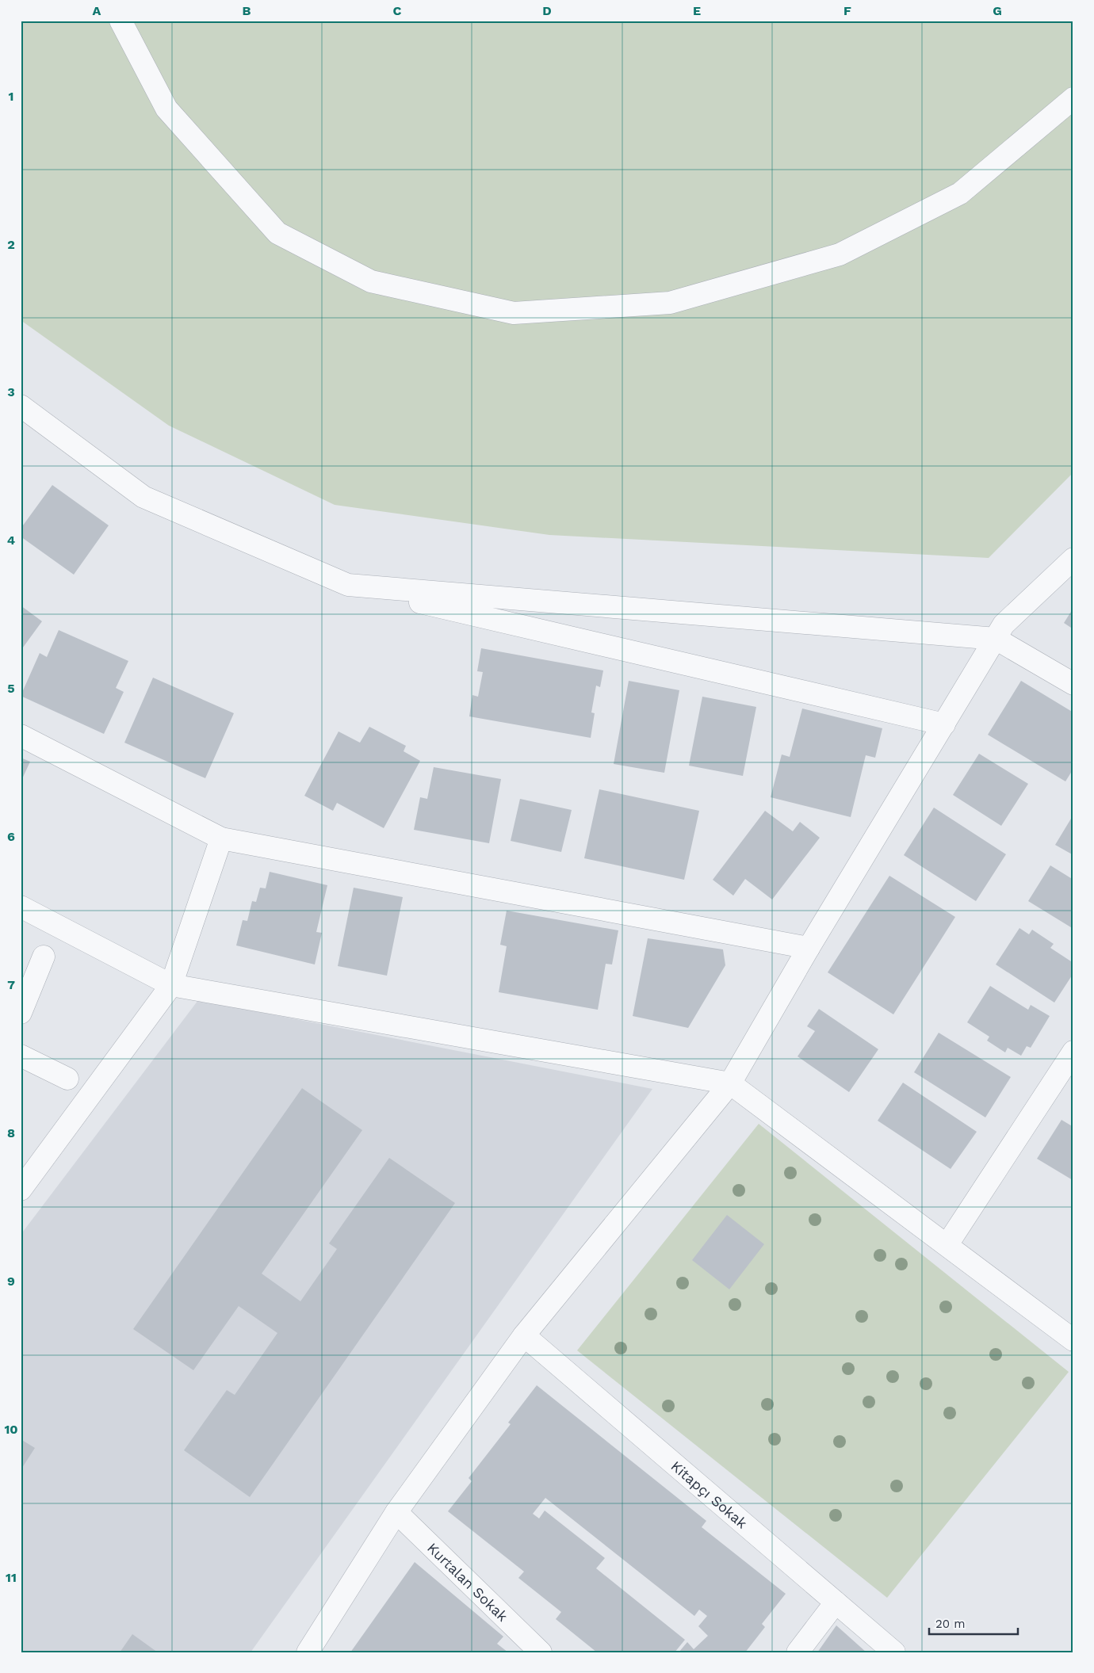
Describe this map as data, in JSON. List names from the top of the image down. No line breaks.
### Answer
{"streets":{"street":["Kitapçı Sokak","Kurtalan Sokak"]},"scale_bar":"20 m","grid":{"columns":["A","B","C","D","E","F","G"],"rows":["1","2","3","4","5","6","7","8","9","10","11"]}}
